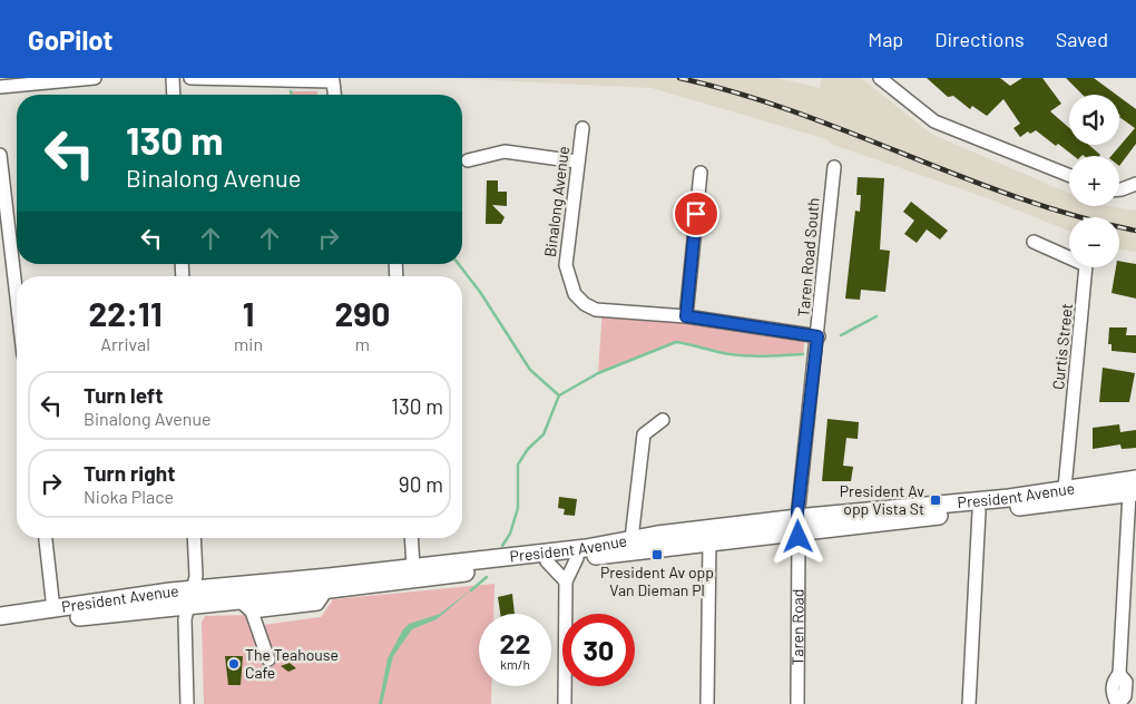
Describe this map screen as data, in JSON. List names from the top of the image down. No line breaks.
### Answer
{"streets":{"main road":["President Avenue"],"street":["Binalong Avenue","Taren Road South","Curtis Street","Taren Road"]},"crossings":[["Binalong Avenue","Taren Road South"],["Taren Road South","President Avenue"],["Taren Road South","Taren Road"],["Curtis Street","President Avenue"],["President Avenue","Taren Road"]],"places":{"transit":["President Av opp Vista St","President Av opp Van Dieman Pl"],"other":["The Teahouse Cafe"]},"page":{"header":"GoPilot","nav":["Map","Directions","Saved"],"map_buttons":["+","−"],"turn":["130 m","Binalong Avenue"],"eta":["22:11","Arrival","1","min","290","m"],"list":[{"name":"Turn left","note":"Binalong Avenue","value":"130 m"},{"name":"Turn right","note":"Nioka Place","value":"90 m"}],"speed":"22 km/h","limit":"30"}}
